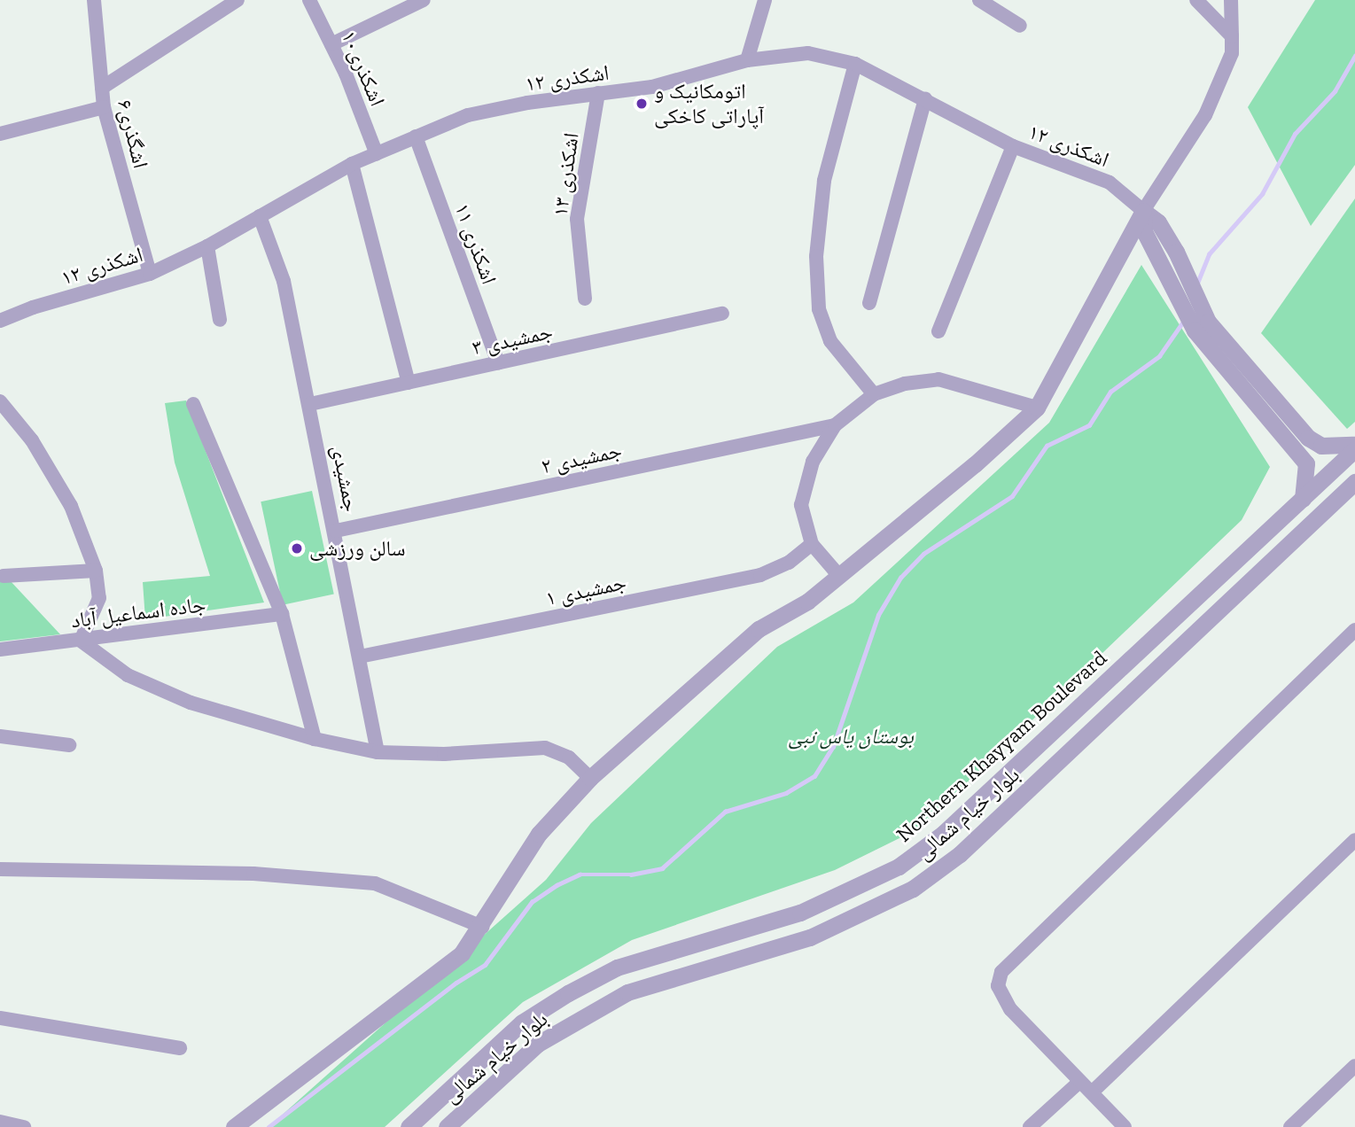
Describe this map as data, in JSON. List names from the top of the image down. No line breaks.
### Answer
{"streets":{"street":["اشکذری۱۰","اشکذری ۱۲","اشگذری۶","اشکذری ۱۳","اشکذری ۱۱","جمشیدی ۳","جمشیدی ۲","جمشیدی","جمشیدی ۱","جاده اسماعیل آباد","Northern Khayyam Boulevard","بلوار خیام شمالی"]},"crossings":[["اشکذری۱۰","اشکذری ۱۲"],["اشکذری ۱۲","اشگذری۶"],["اشکذری ۱۲","اشکذری ۱۳"],["اشکذری ۱۲","اشکذری ۱۱"],["اشکذری ۱۲","جمشیدی"],["اشکذری ۱۱","جمشیدی ۳"],["جمشیدی ۳","جمشیدی"],["جمشیدی ۲","جمشیدی"],["جمشیدی","جمشیدی ۱"]],"parks":["بوستان یاس نبی"],"places":["اتومکانیک و آپاراتی کاخکی","سالن ورزشی"]}
